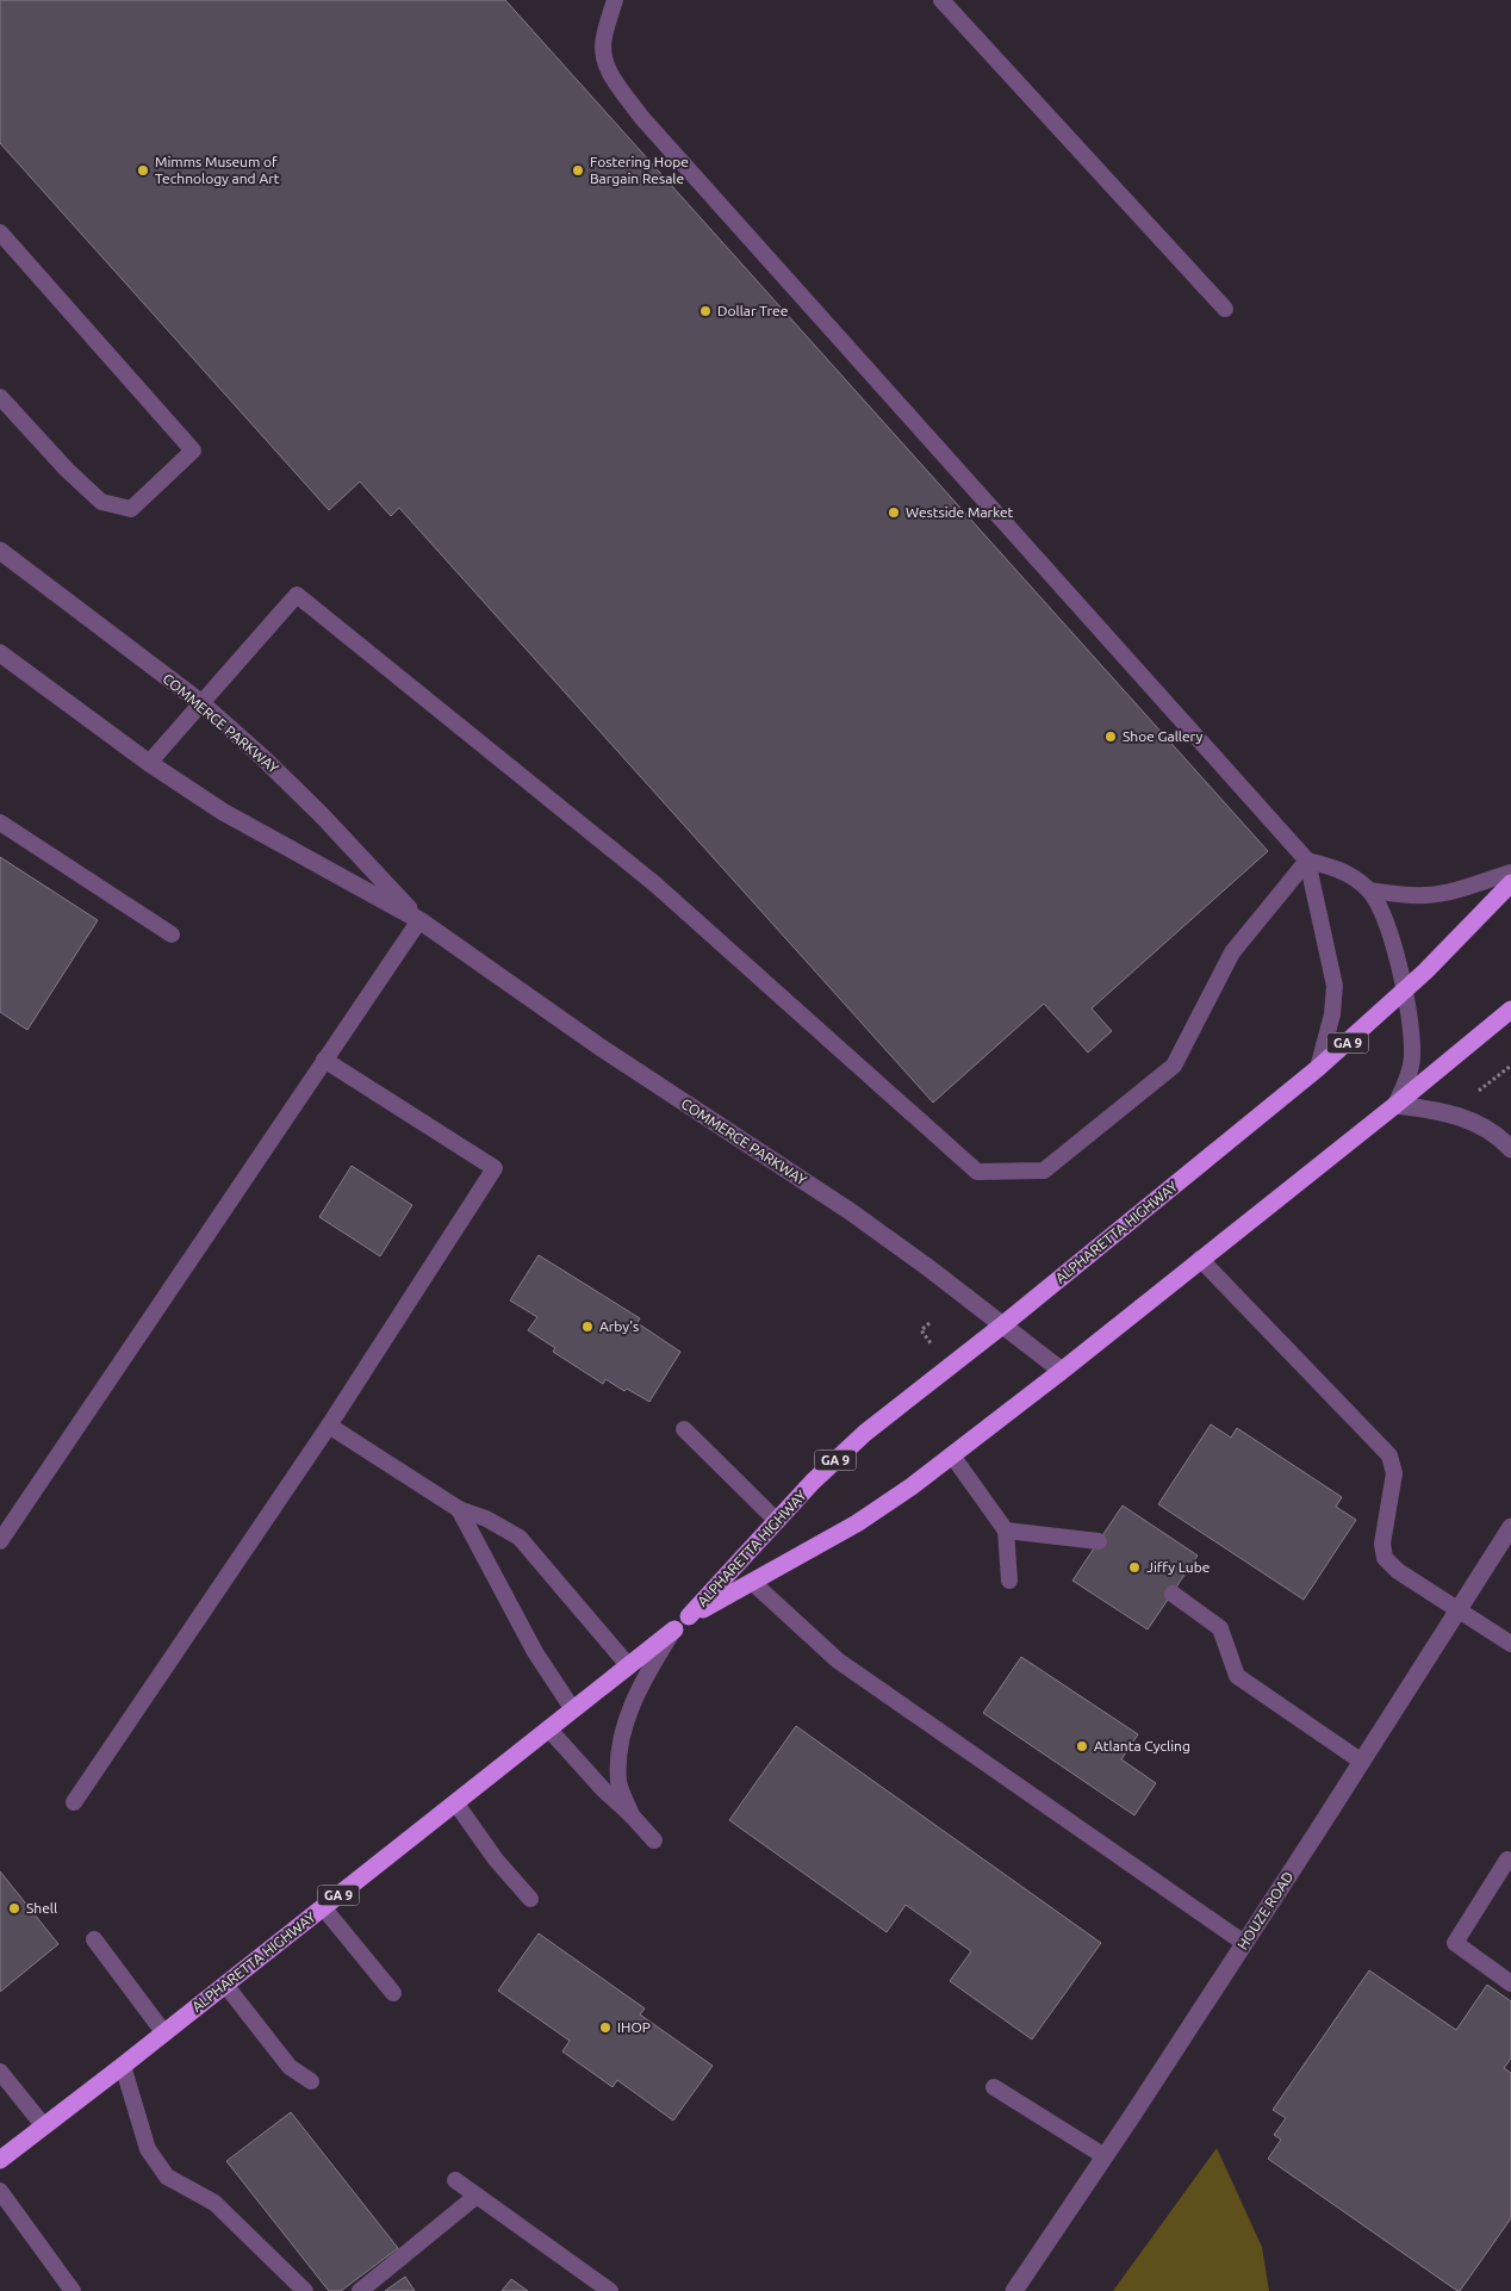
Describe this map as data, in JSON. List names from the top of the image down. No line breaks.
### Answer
{"streets":{"highway":["GA 9","ALPHARETTA HIGHWAY"],"street":["COMMERCE PARKWAY","HOUZE ROAD"]},"crossings":[["COMMERCE PARKWAY","ALPHARETTA HIGHWAY"]],"places":["Mimms Museum of Technology and Art","Fostering Hope Bargain Resale","Dollar Tree","Westside Market","Shoe Gallery","Arby's","Jiffy Lube","Atlanta Cycling","Shell","IHOP"]}
